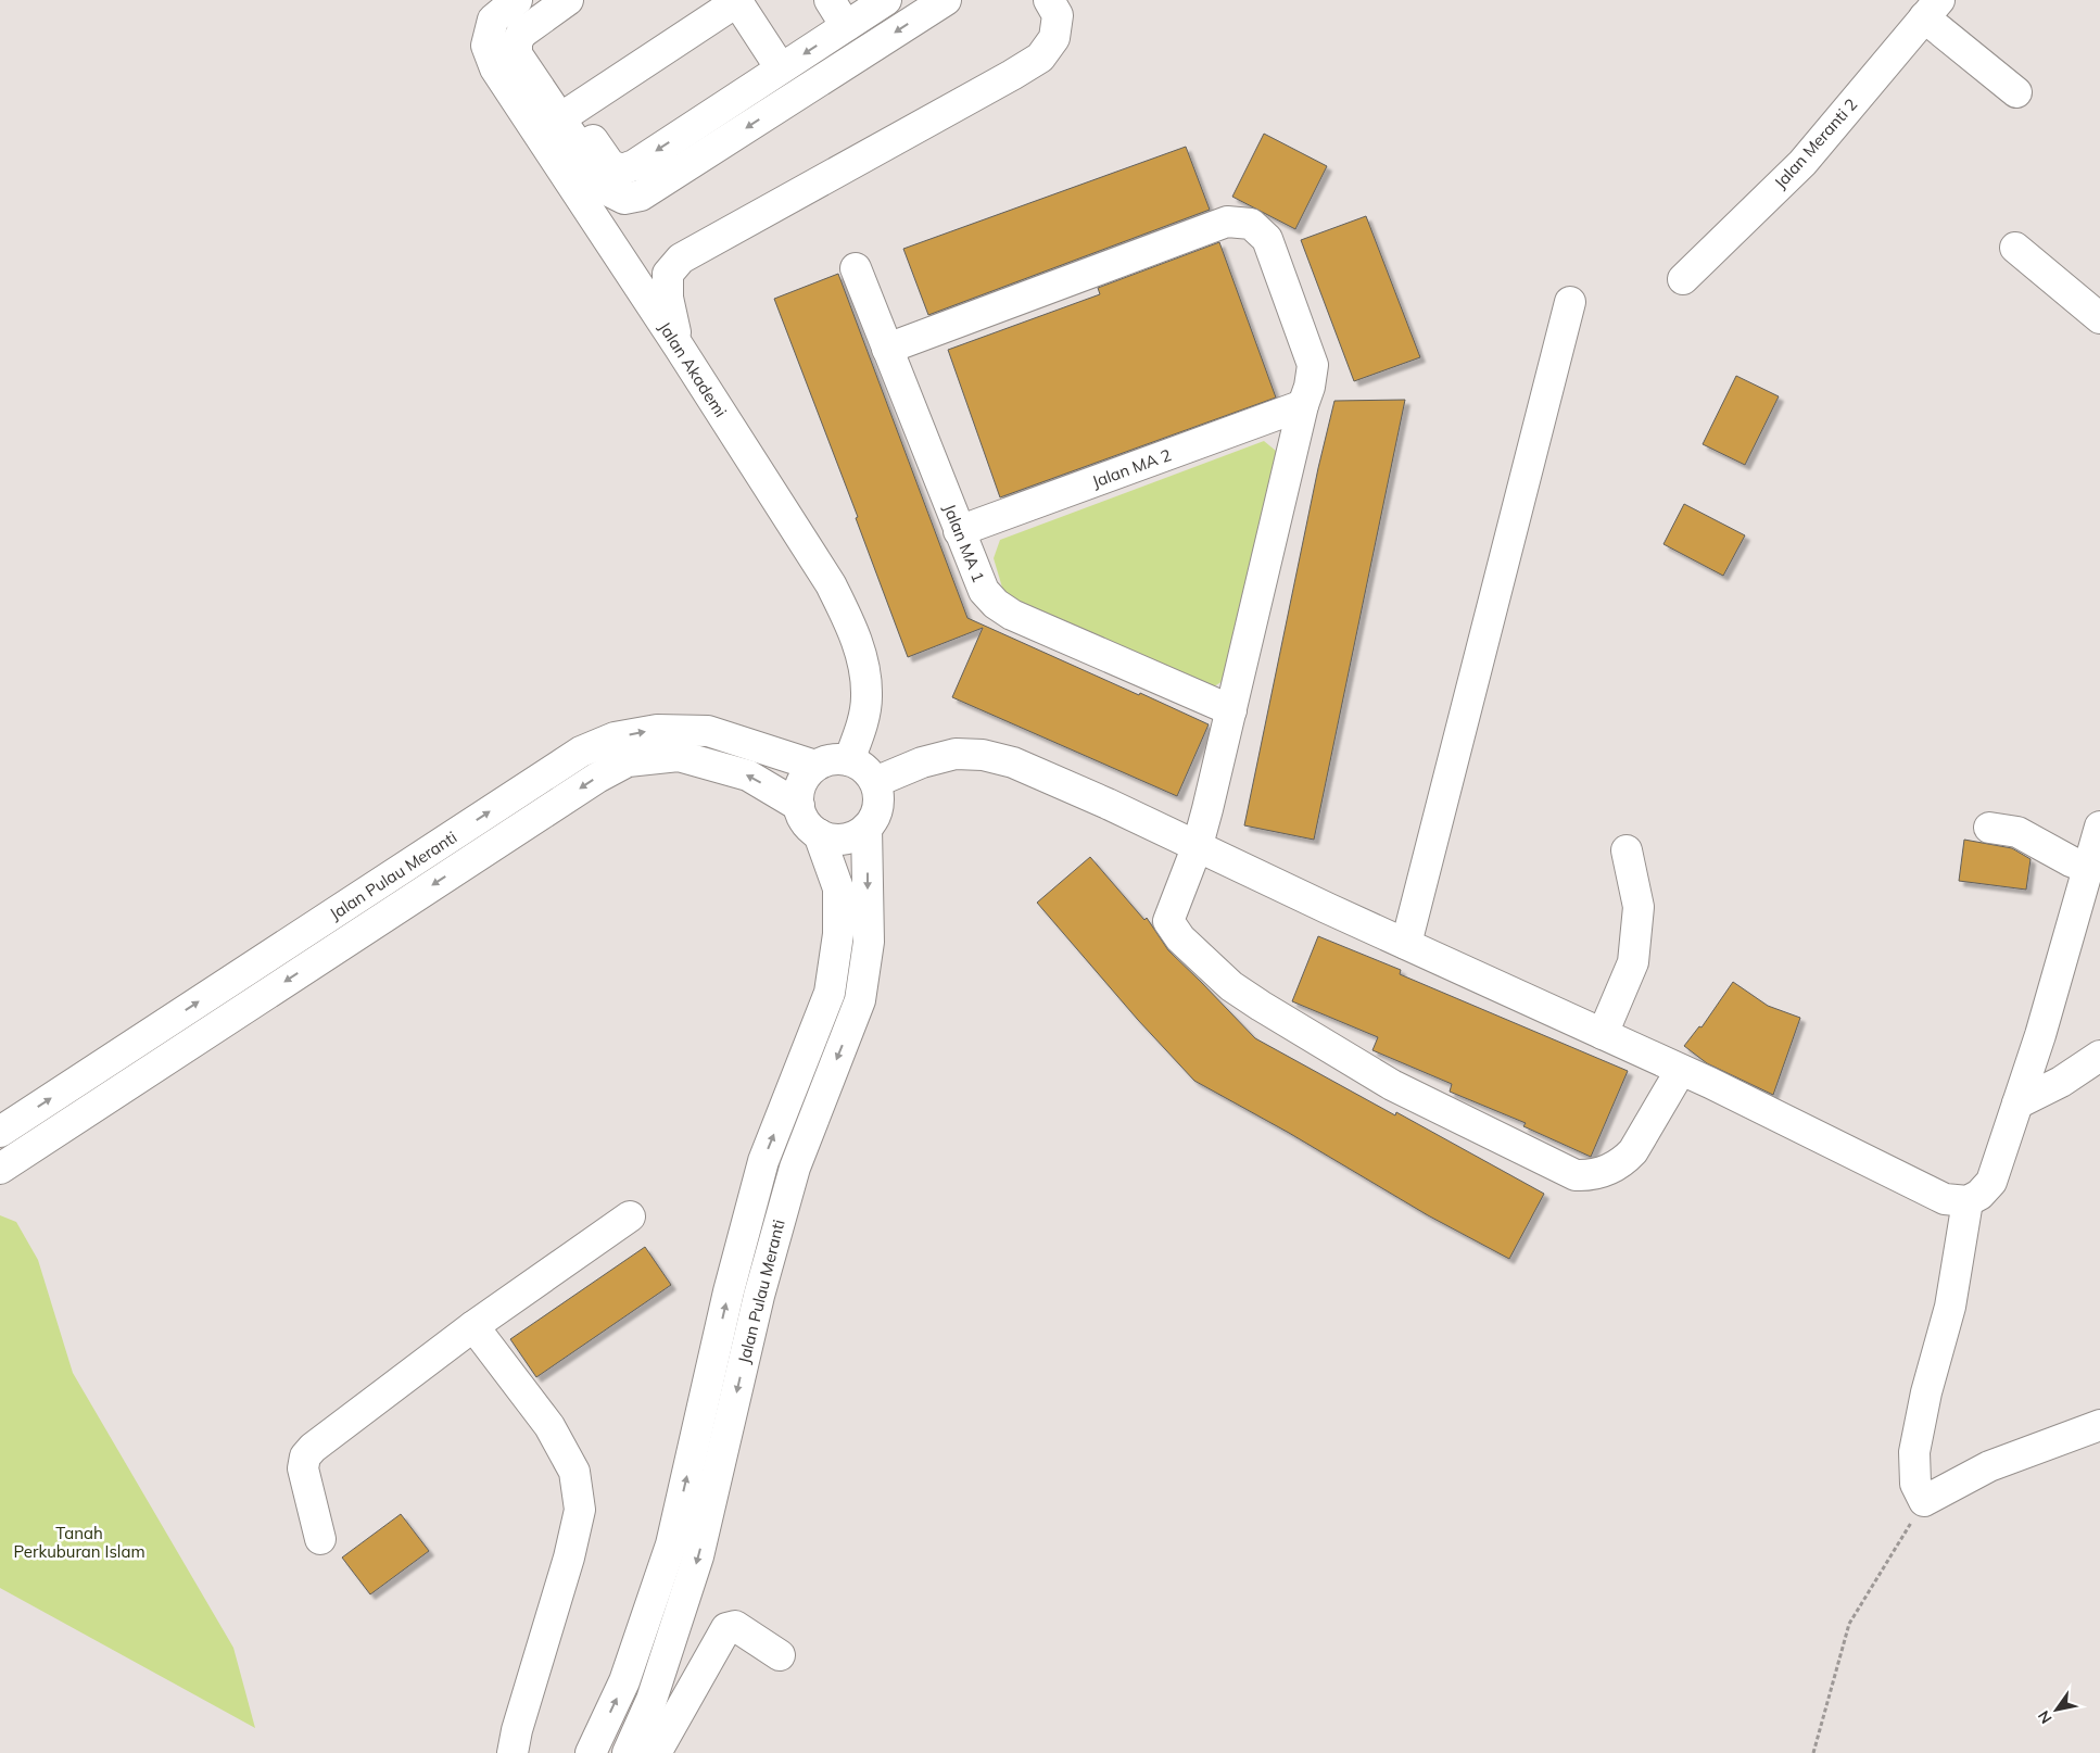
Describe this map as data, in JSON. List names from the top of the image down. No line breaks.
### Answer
{"streets":{"street":["Jalan Meranti 2","Jalan Akademi","Jalan MA 2","Jalan MA 1","Jalan Pulau Meranti"]},"crossings":[["Jalan Akademi","Jalan Pulau Meranti"],["Jalan MA 2","Jalan MA 1"]],"parks":["Tanah Perkuburan Islam"],"north":"bottom left"}
